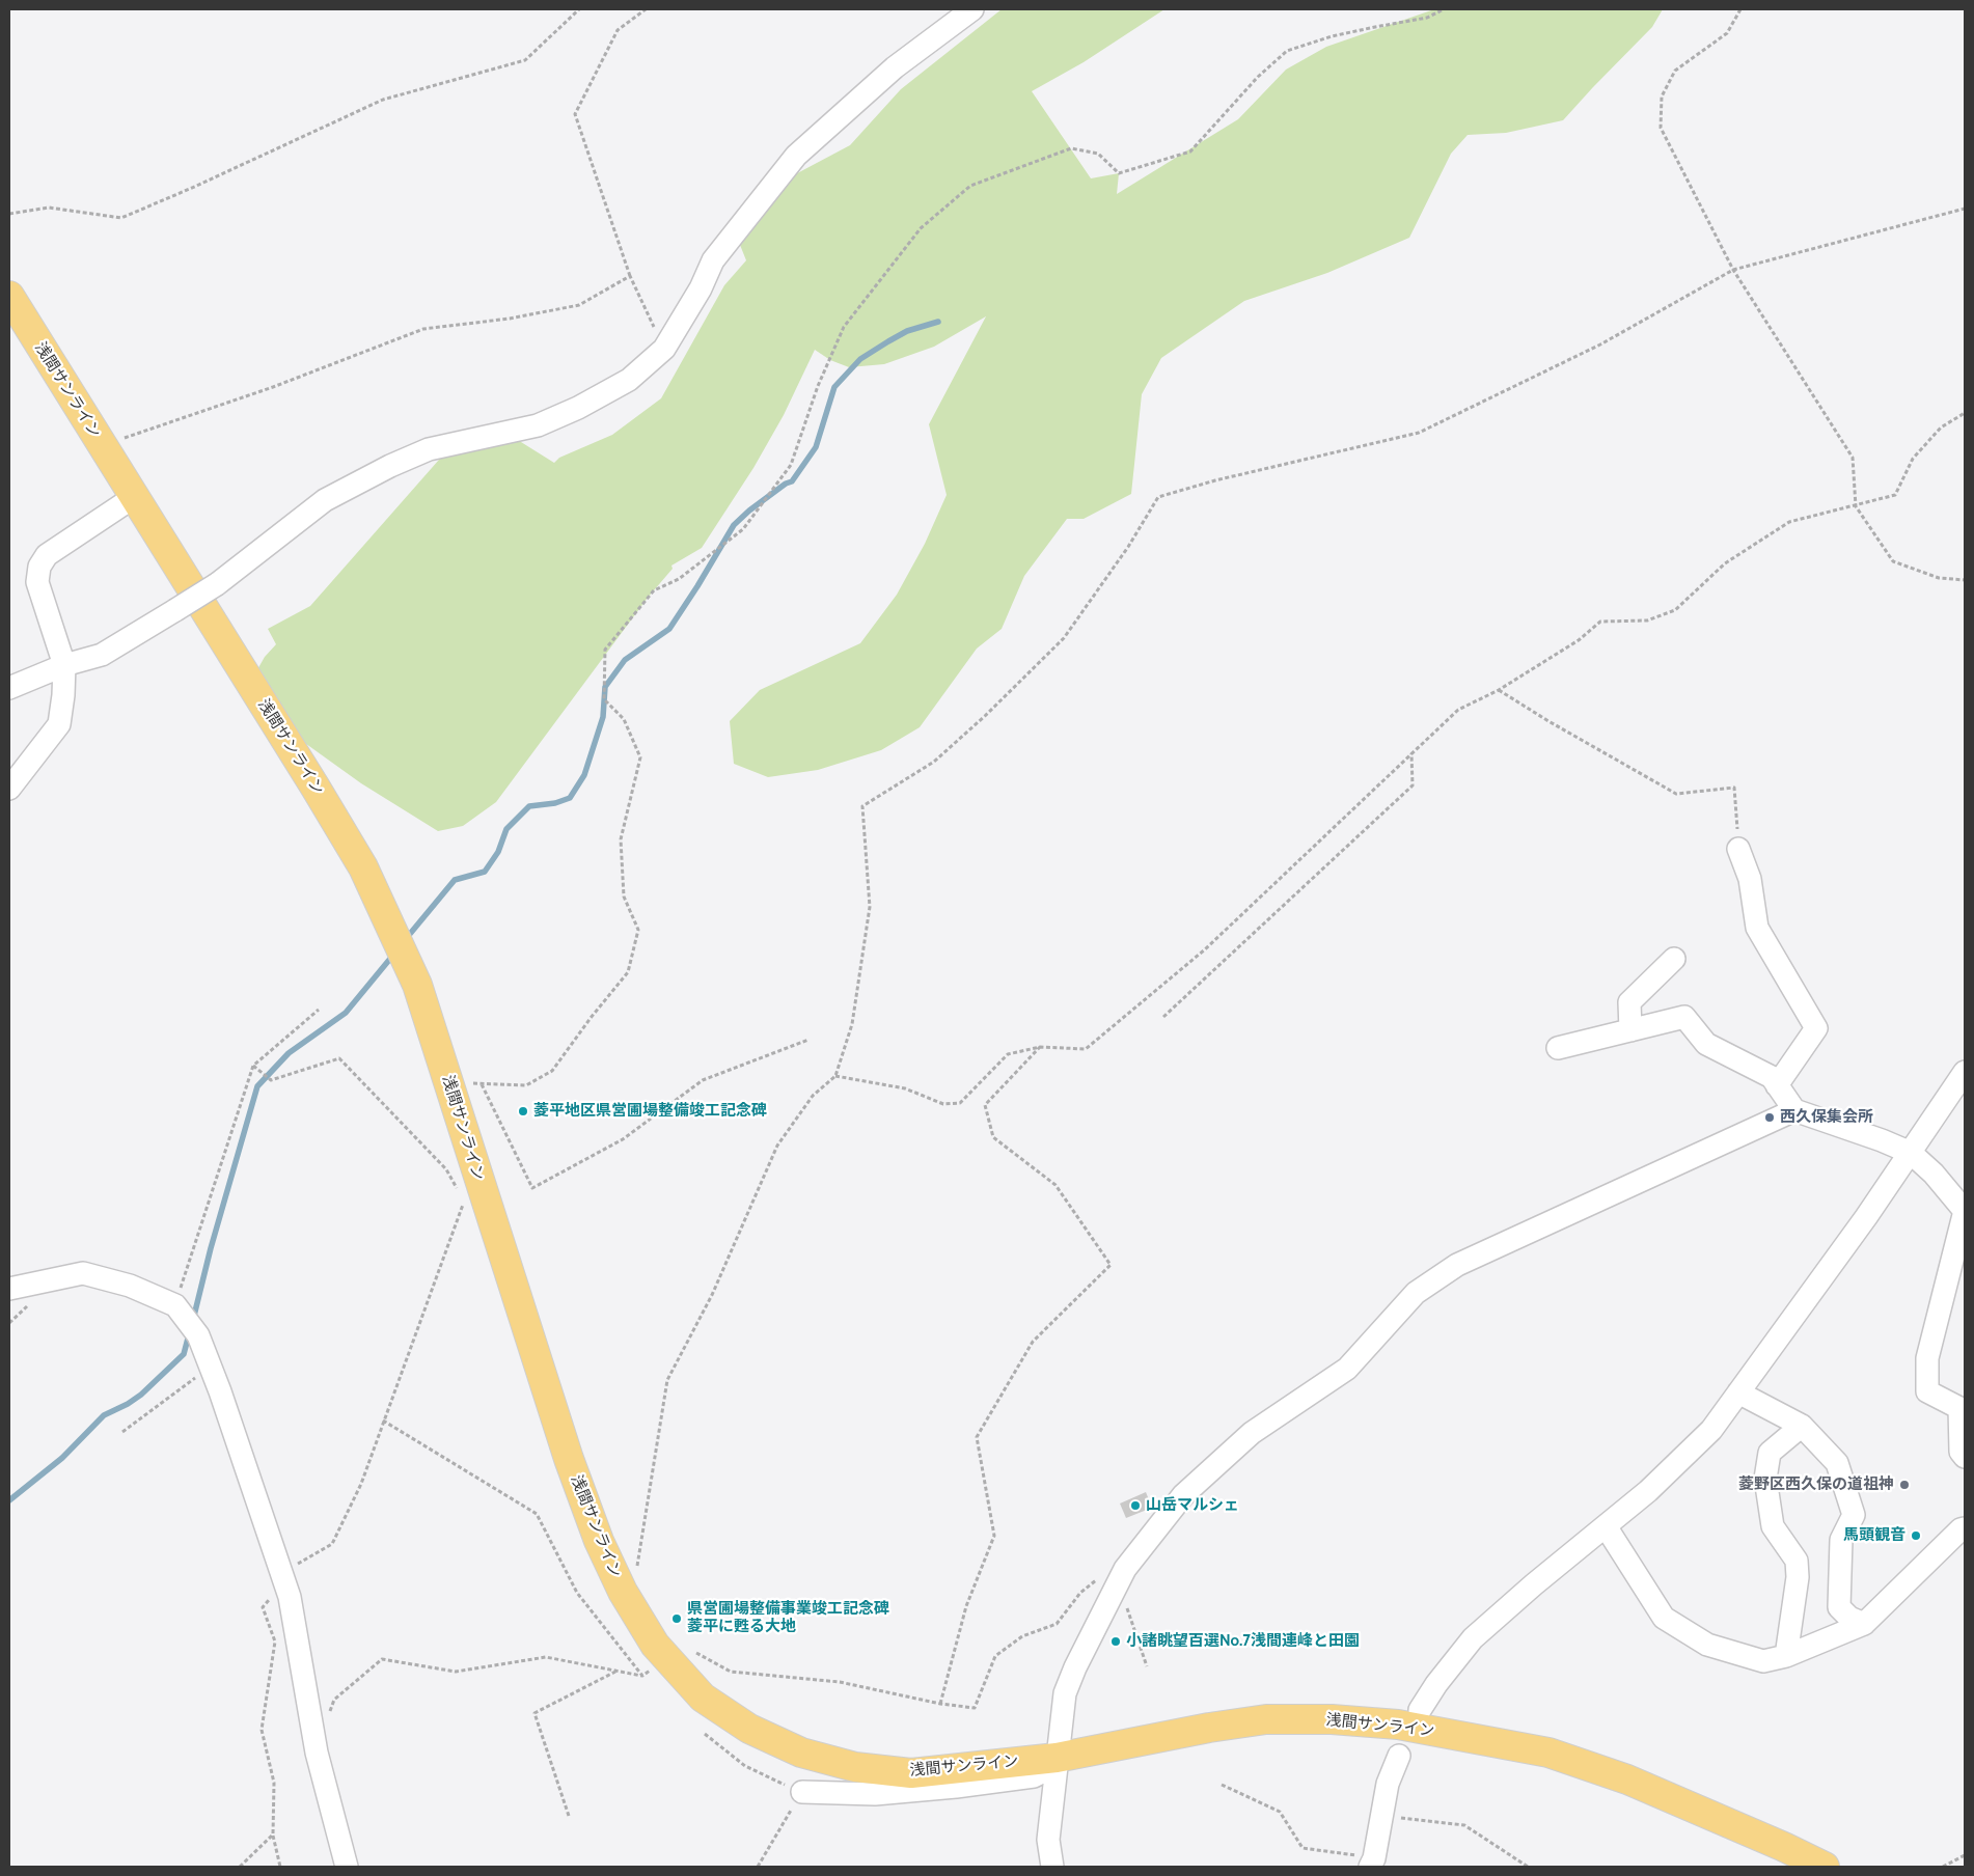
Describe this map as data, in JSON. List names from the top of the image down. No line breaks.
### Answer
{"streets":{"main road":["浅間サンライン"]},"places":["菱平地区県営圃場整備竣工記念碑","西久保集会所","菱野区西久保の道祖神","山岳マルシェ","馬頭観音","県営圃場整備事業竣工記念碑 菱平に甦る大地","小諸眺望百選No.7浅間連峰と田園"]}
